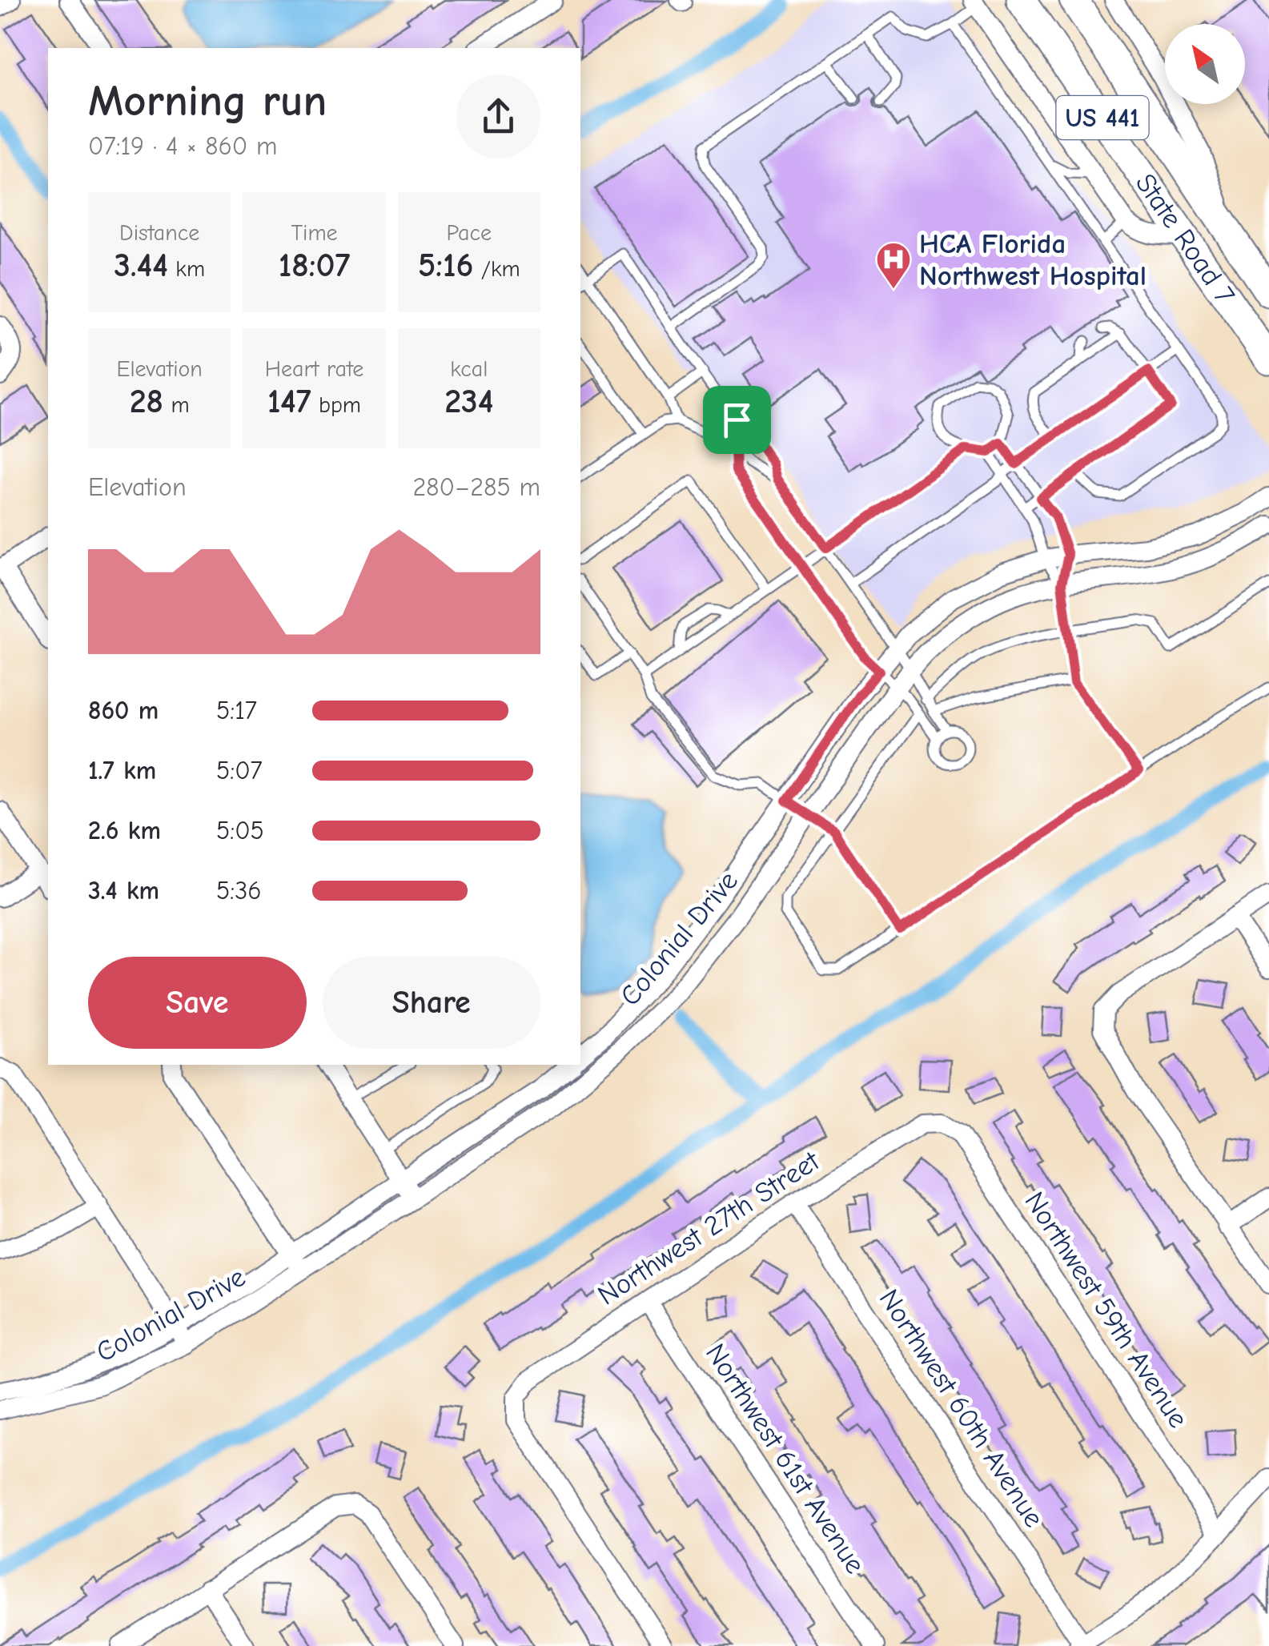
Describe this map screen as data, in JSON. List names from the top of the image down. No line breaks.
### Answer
{"streets":{"main road":["US 441","State Road 7"],"street":["Colonial Drive","Northwest 27th Street","Northwest 59th Avenue","Northwest 60th Avenue","Northwest 61st Avenue"]},"crossings":[["Northwest 27th Street","Northwest 59th Avenue"],["Northwest 27th Street","Northwest 60th Avenue"],["Northwest 27th Street","Northwest 61st Avenue"]],"places":{"hospital":["HCA Florida Northwest Hospital"]},"north":"top left","page":{"heading":["Morning run","07:19 · 4 × 860 m"],"stats":[["Distance","3.44 km"],["Time","18:07"],["Pace","5:16 /km"],["Elevation","28 m"],["Heart rate","147 bpm"],["kcal","234"]],"chart":["Elevation","280–285 m"],"list":[{"name":"860 m","note":"5:17"},{"name":"1.7 km","note":"5:07"},{"name":"2.6 km","note":"5:05"},{"name":"3.4 km","note":"5:36"}],"buttons":["Save","Share"]}}
